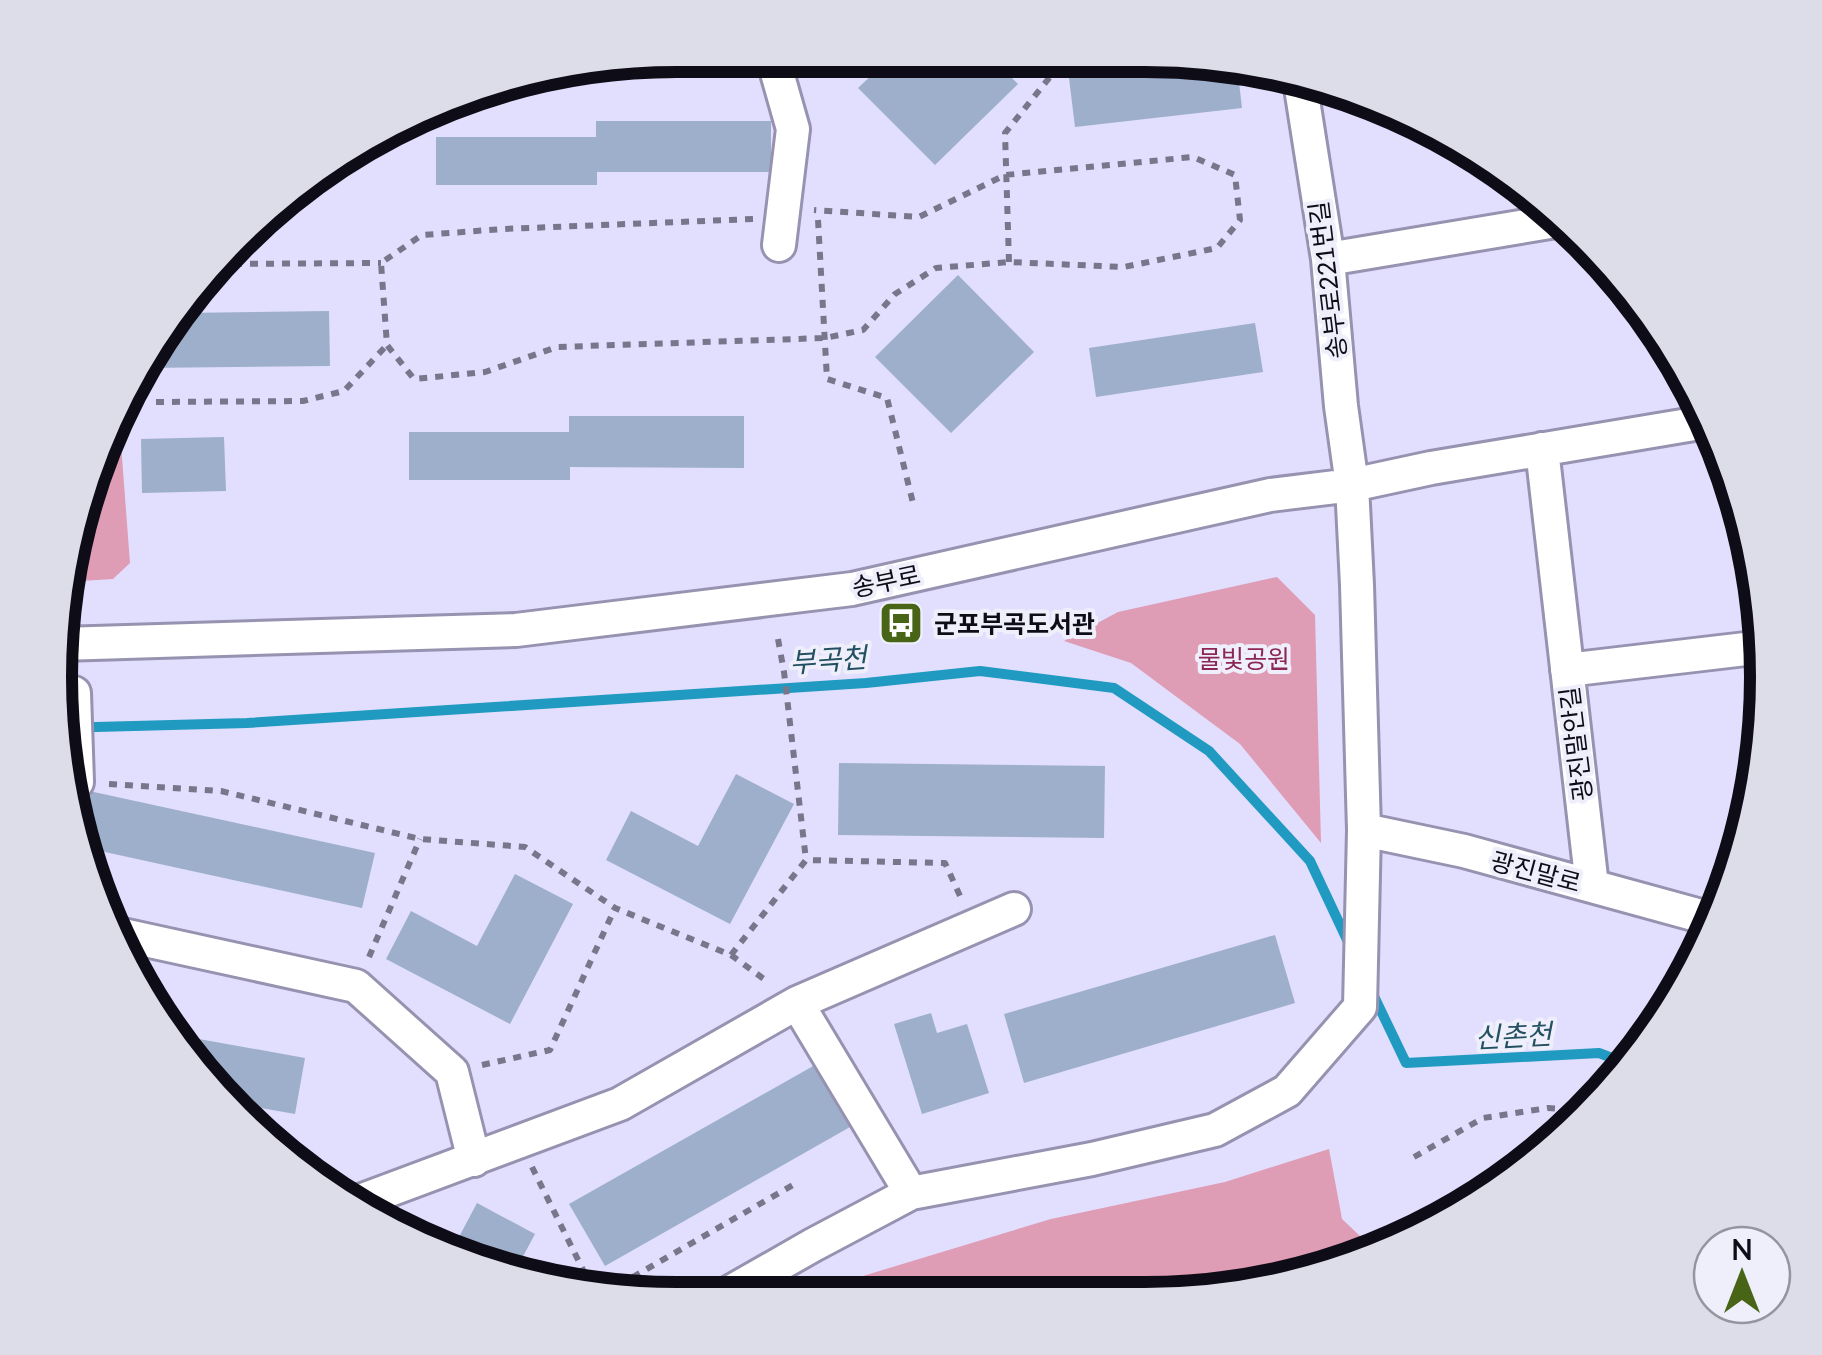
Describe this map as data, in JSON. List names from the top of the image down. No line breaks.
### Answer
{"streets":{"street":["송부로221번길","송부로","광진말안길","광진말로"]},"crossings":[["송부로221번길","송부로"],["송부로221번길","광진말로"],["광진말안길","광진말로"]],"water":["부곡천","신촌천"],"parks":["물빛공원"],"places":{"bus stop":["군포부곡도서관"]},"north":"top"}
